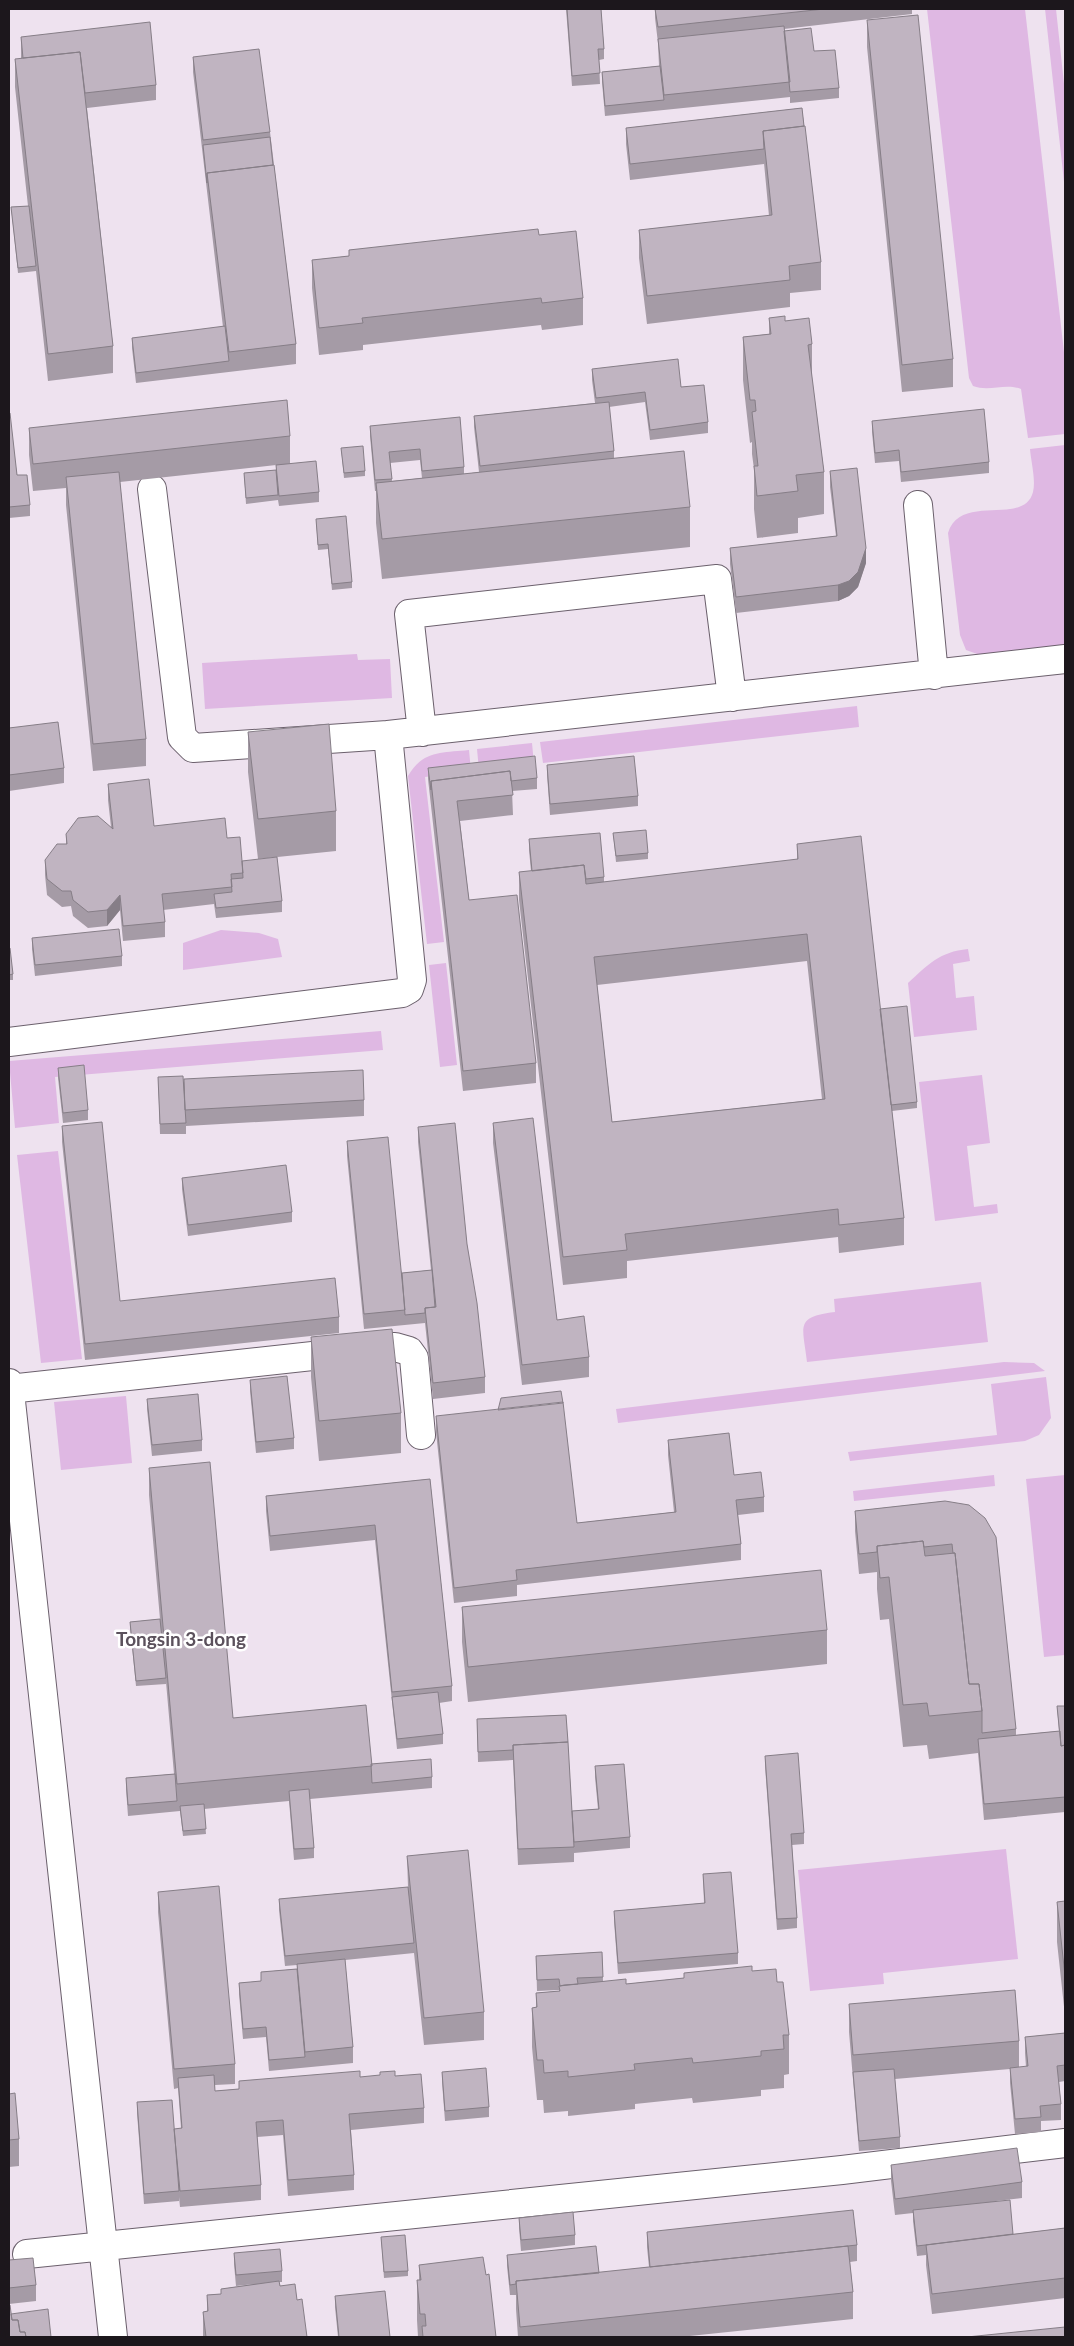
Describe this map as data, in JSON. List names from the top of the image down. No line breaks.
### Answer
{"districts":["Tongsin 3-dong"]}
